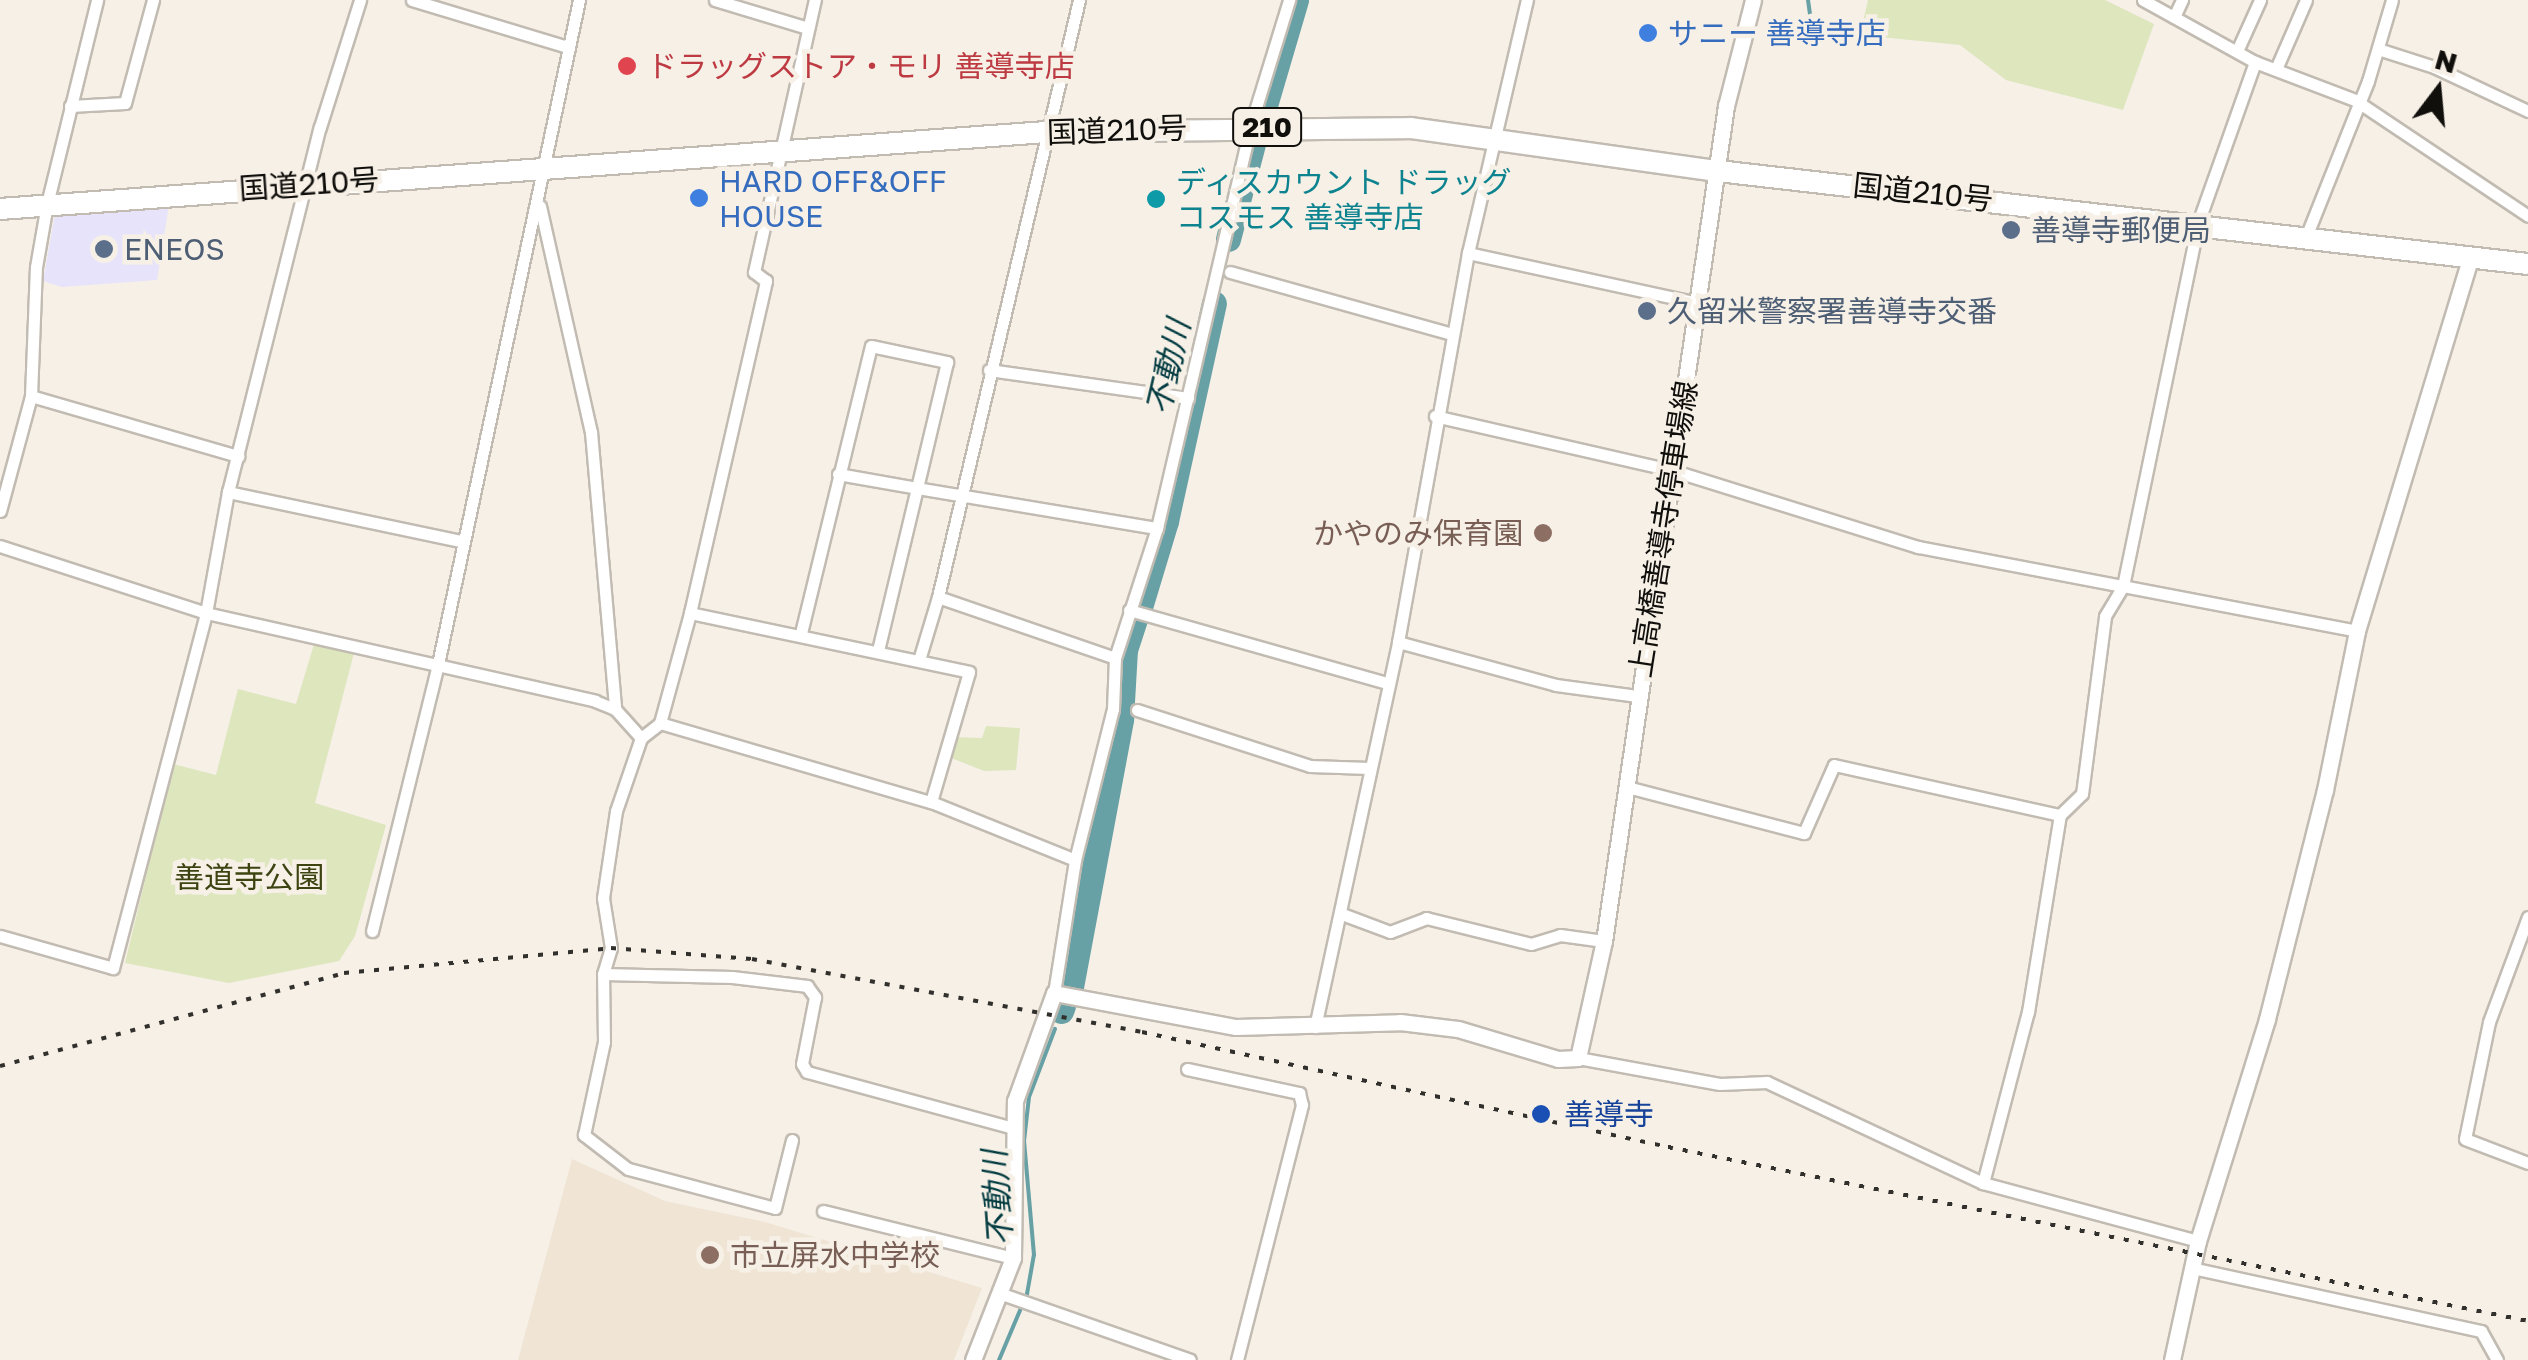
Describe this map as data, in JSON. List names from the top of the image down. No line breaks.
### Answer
{"streets":{"highway":["210","国道210号"],"main road":["上高橋善導寺停車場線"]},"crossings":[["国道210号","上高橋善導寺停車場線"]],"water":["不動川"],"parks":["善道寺公園"],"places":["サニー 善導寺店","ドラッグストア・モリ 善導寺店","HARD OFF&OFF HOUSE","ディスカウント ドラッグ コスモス 善導寺店","善導寺郵便局","ENEOS","久留米警察署善導寺交番","かやのみ保育園","善導寺","市立屏水中学校"],"north":"top"}
